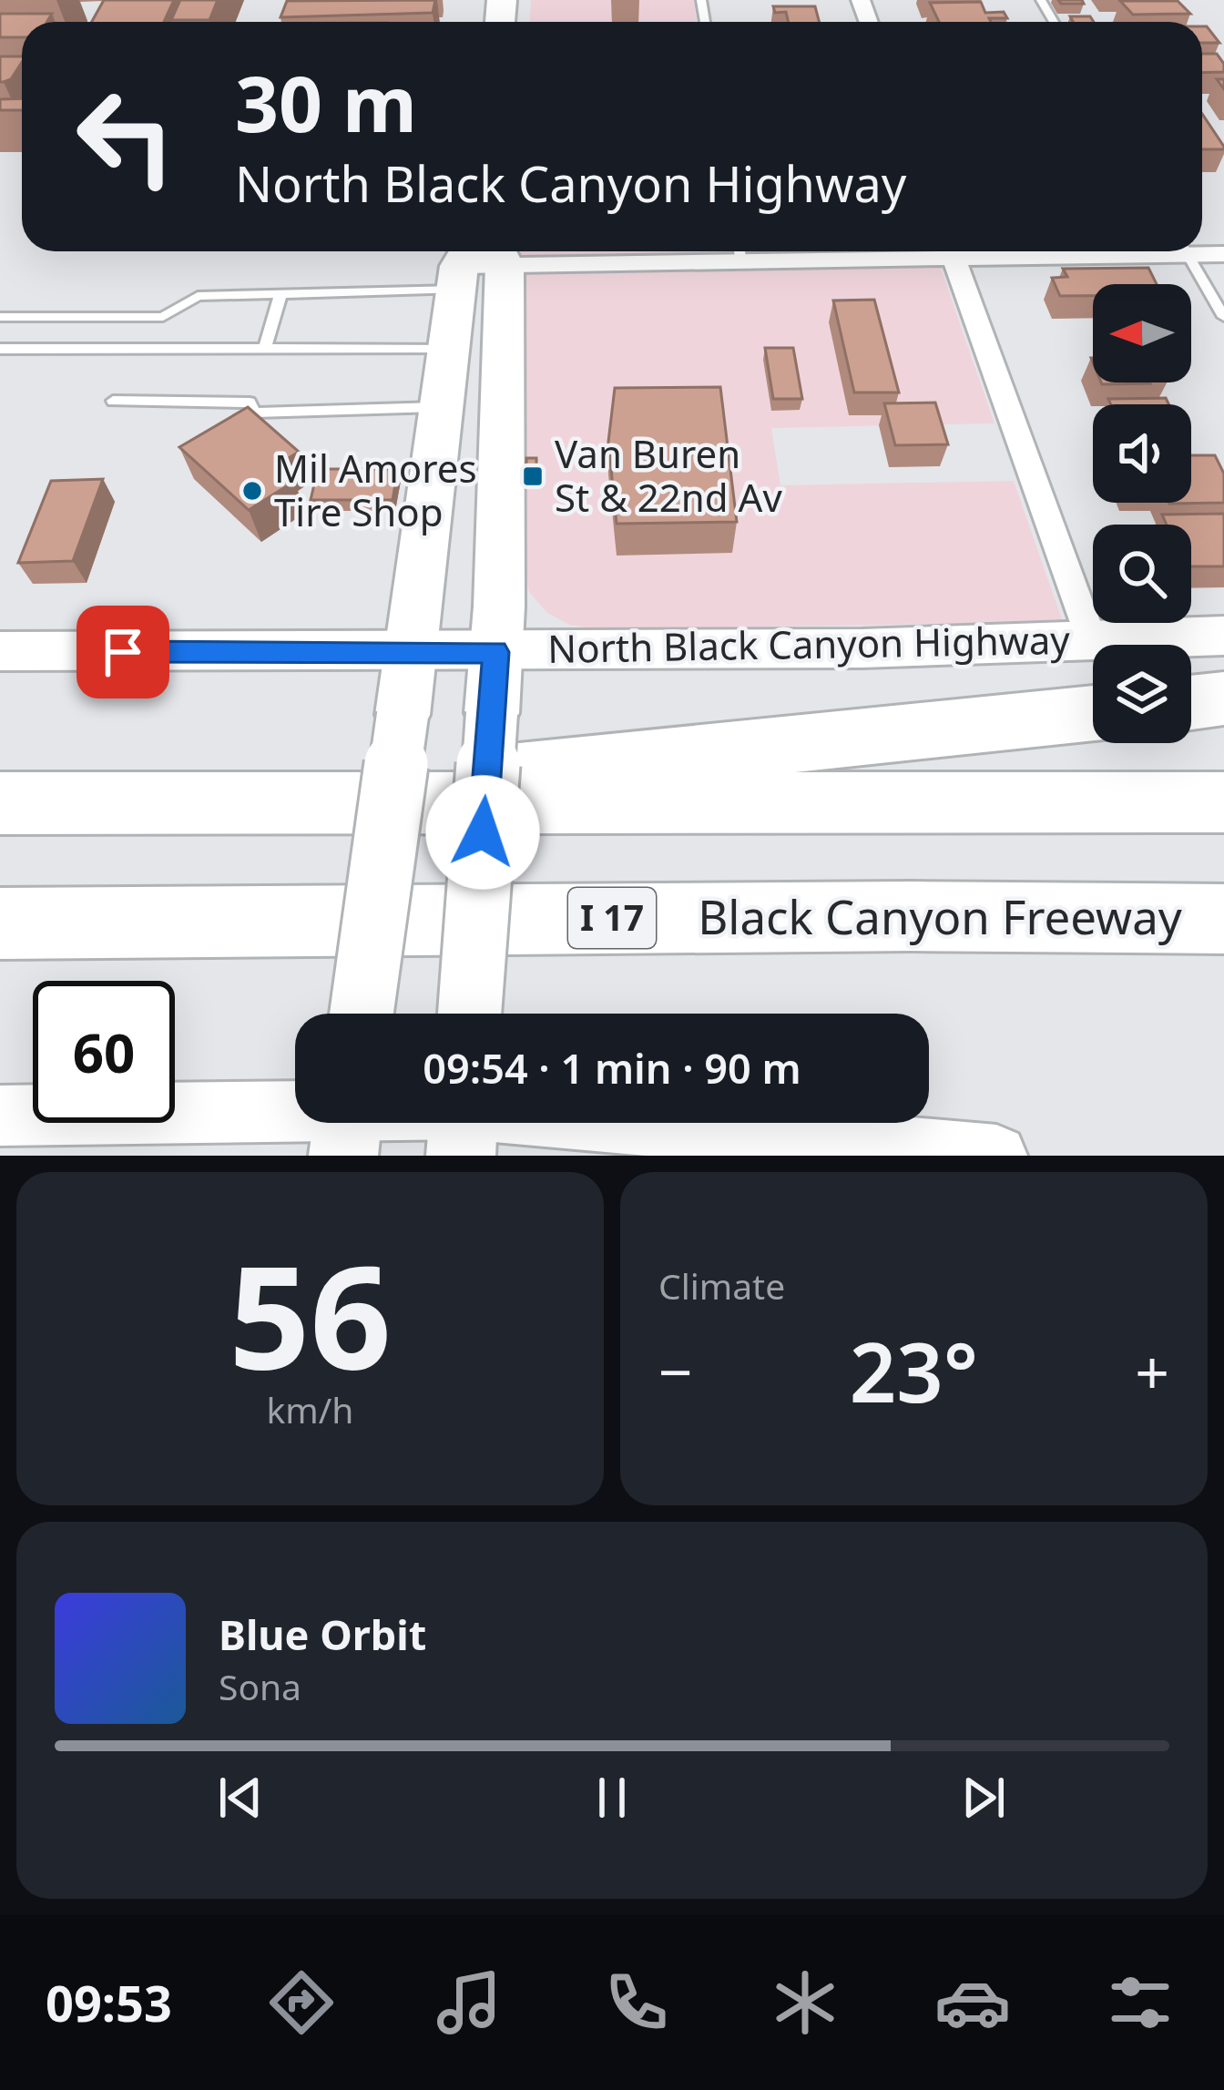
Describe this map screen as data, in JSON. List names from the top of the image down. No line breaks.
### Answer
{"streets":{"highway":["I 17","Black Canyon Freeway"],"main road":["North Black Canyon Highway"]},"places":{"transit":["Van Buren St & 22nd Av"],"other":["Mil Amores Tire Shop"]},"north":"left","page":{"turn":["30 m","North Black Canyon Highway"],"limit":"60","trip":"09:54 · 1 min · 90 m","tile":[["56","km/h"],"Climate"],"heat":["−","23°","+"],"song":["Blue Orbit","Sona"],"tabs":"09:53"}}
